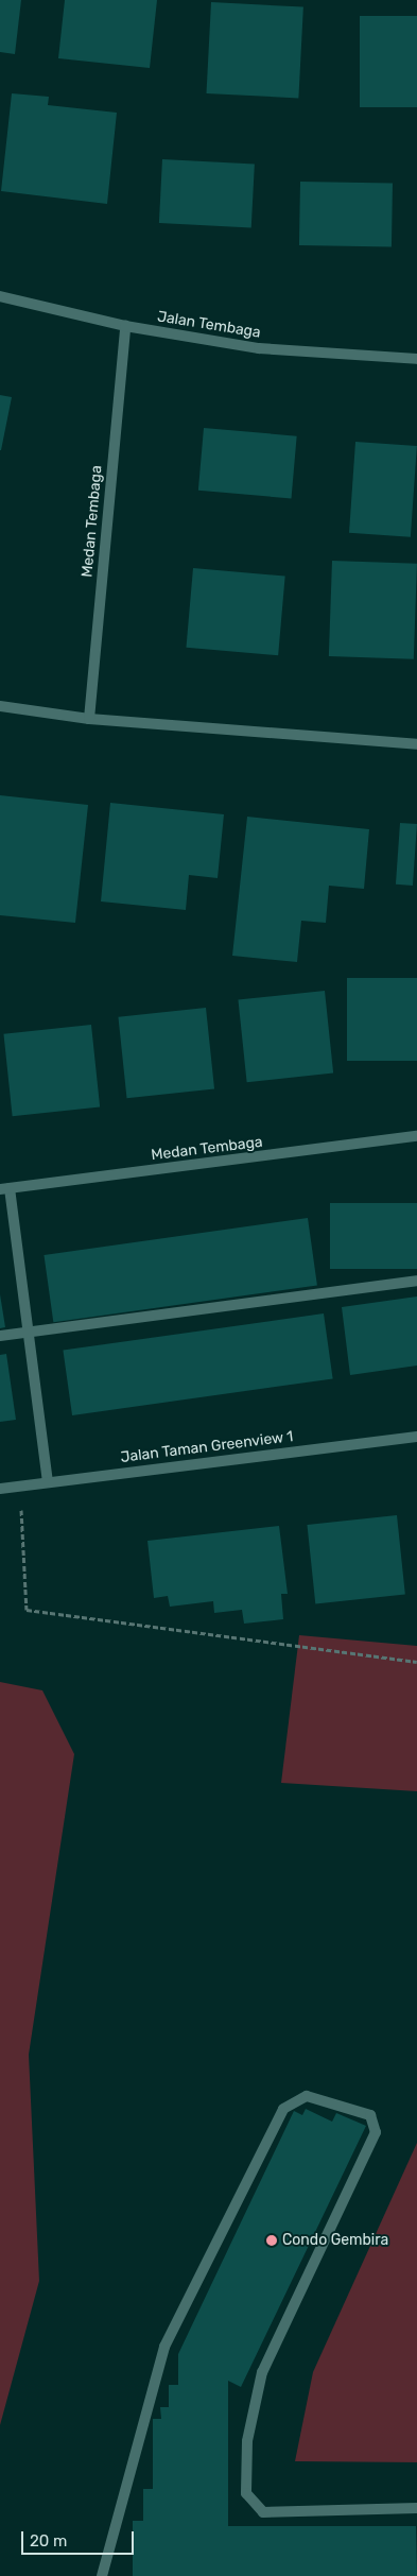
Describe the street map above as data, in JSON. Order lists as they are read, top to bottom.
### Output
{
  "streets": {
    "street": ["Jalan Tembaga", "Medan Tembaga", "Jalan Taman Greenview 1"]
  },
  "crossings": [
    ["Jalan Tembaga", "Medan Tembaga"]
  ],
  "places": ["Condo Gembira"],
  "scale_bar": "20 m"
}
